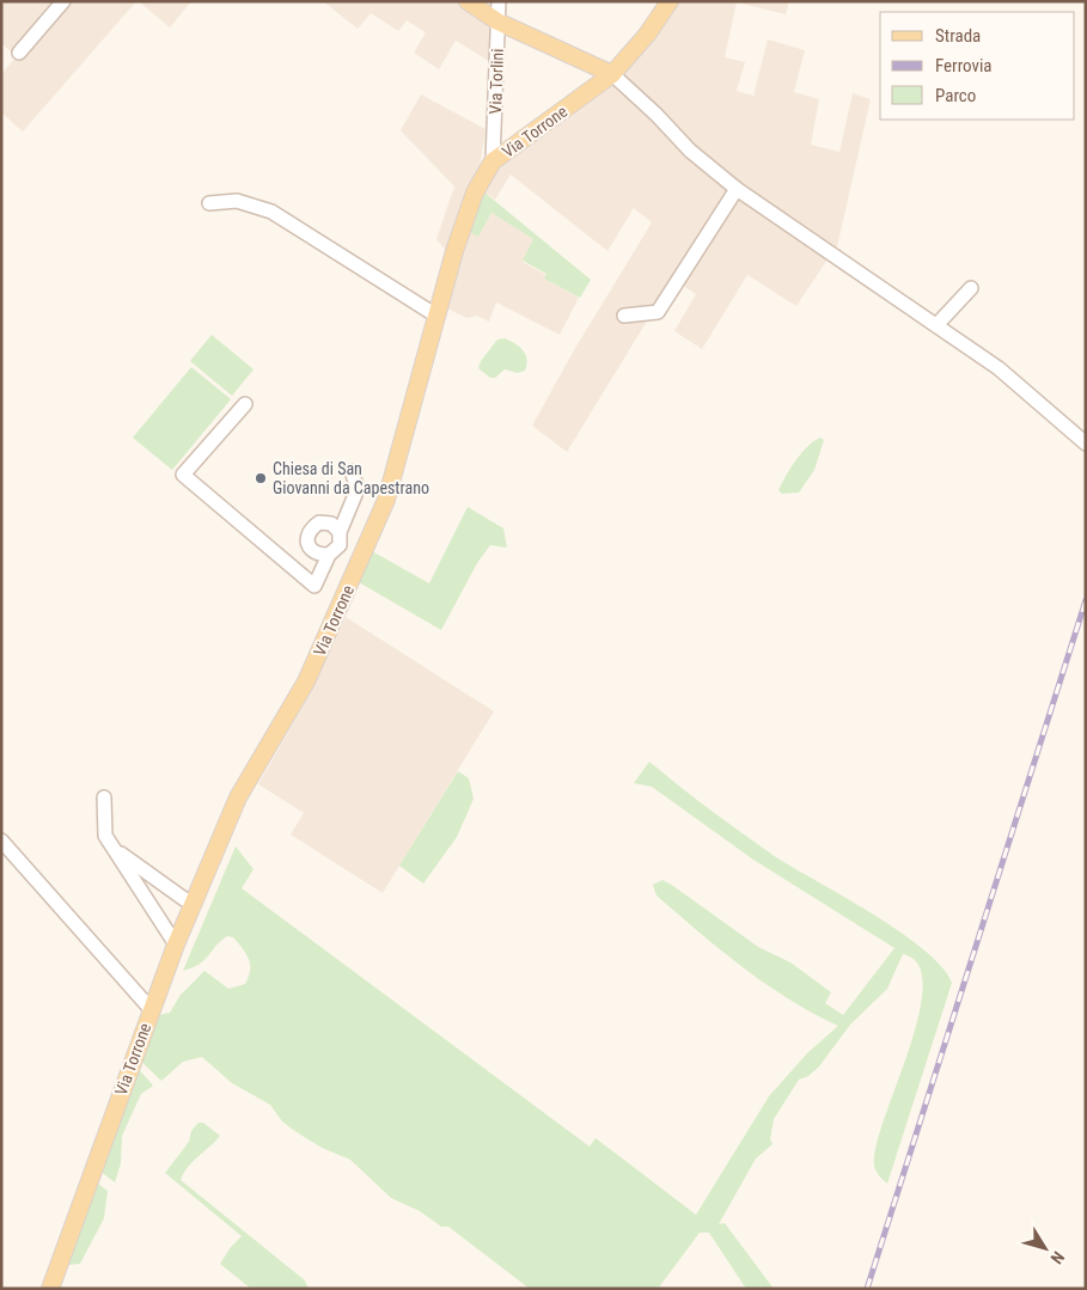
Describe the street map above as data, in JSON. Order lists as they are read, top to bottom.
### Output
{
  "streets": {
    "main road": ["Via Torrone"],
    "street": ["Via Torlini"]
  },
  "crossings": [
    ["Via Torlini", "Via Torrone"]
  ],
  "places": ["Chiesa di San Giovanni da Capestrano"],
  "legend": ["Strada", "Ferrovia", "Parco"],
  "north": "bottom right"
}
